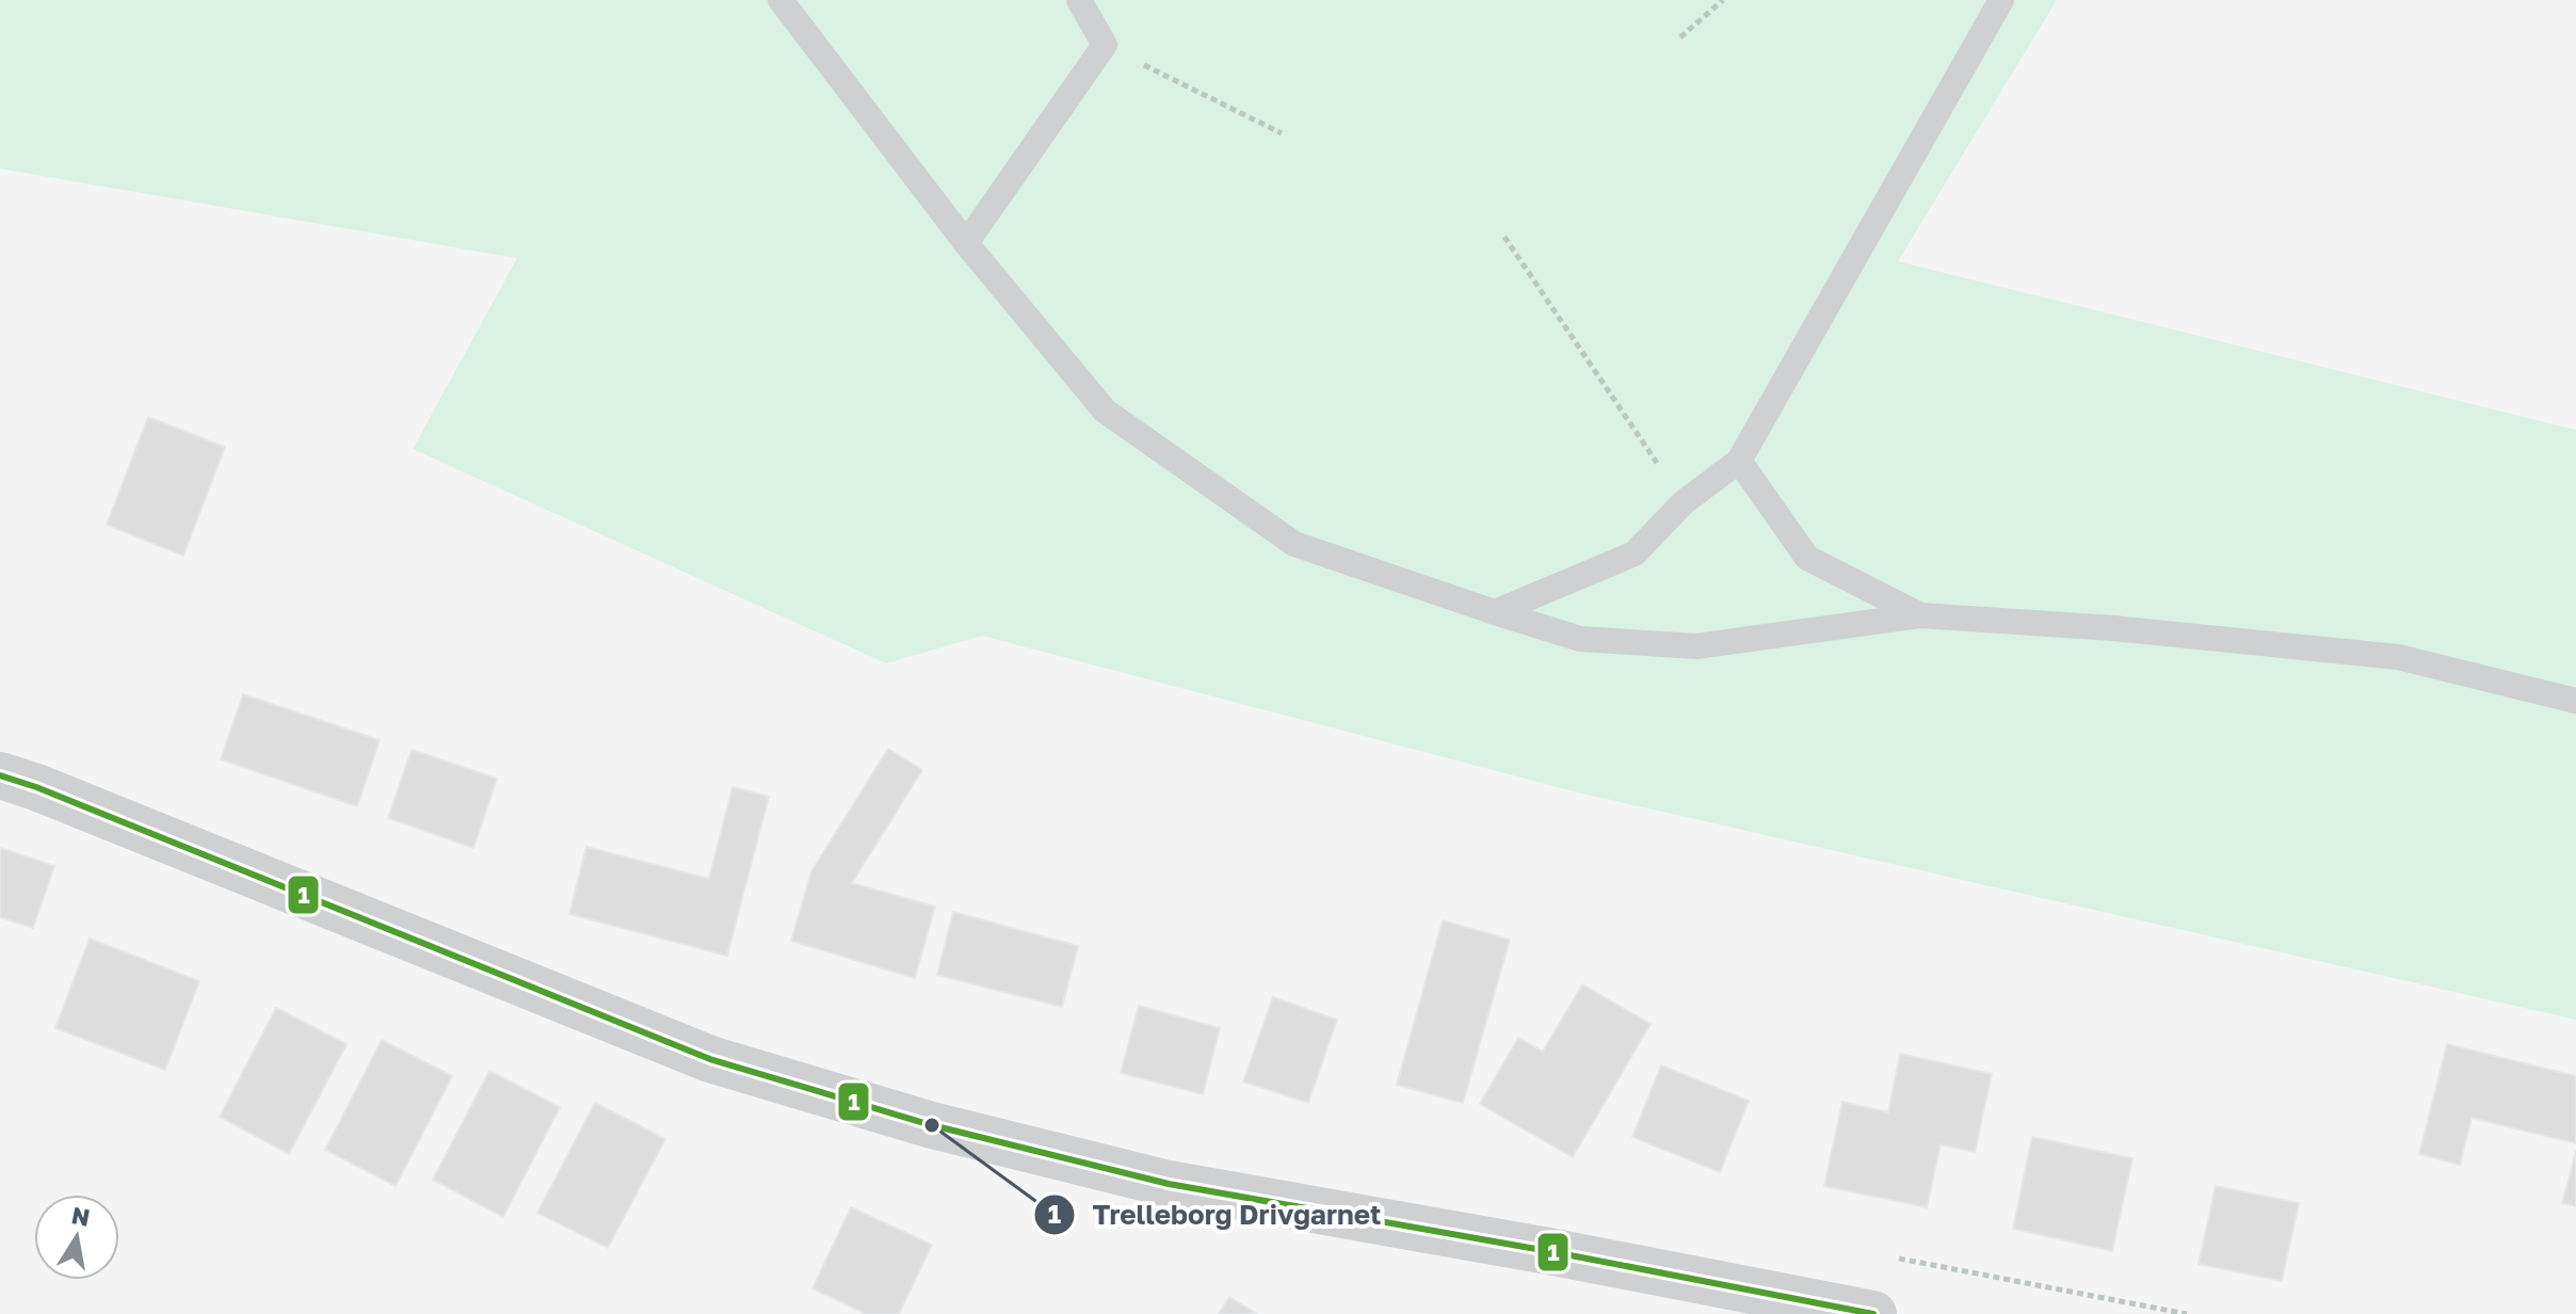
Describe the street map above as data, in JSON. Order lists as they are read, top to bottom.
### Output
{
  "places": ["Trelleborg Drivgarnet"],
  "lines": ["transit line 1"],
  "north": "top"
}
